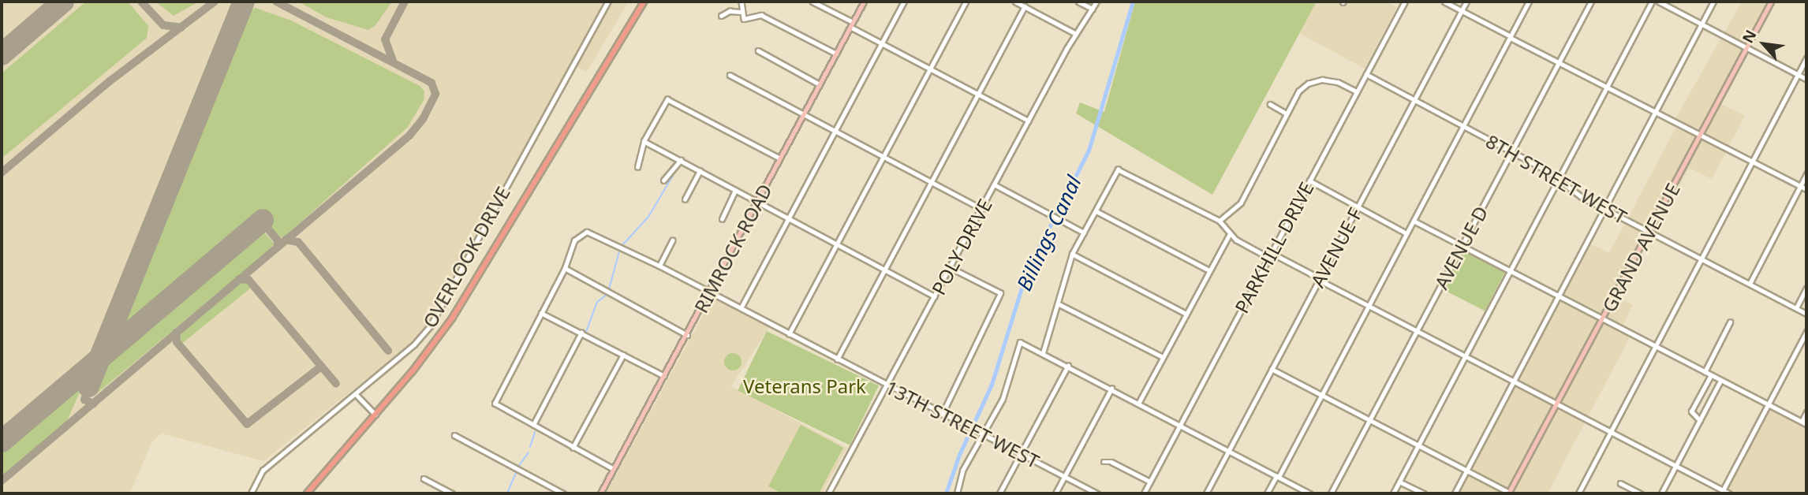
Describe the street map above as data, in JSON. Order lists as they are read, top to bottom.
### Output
{
  "streets": {
    "main road": ["GRAND AVENUE", "RIMROCK ROAD"],
    "street": [
      "8TH STREET WEST",
      "POLY DRIVE",
      "PARKHILL DRIVE",
      "AVENUE F",
      "AVENUE D",
      "OVERLOOK DRIVE",
      "13TH STREET WEST"
    ]
  },
  "crossings": [
    ["8TH STREET WEST", "PARKHILL DRIVE"],
    ["8TH STREET WEST", "AVENUE F"],
    ["8TH STREET WEST", "AVENUE D"],
    ["8TH STREET WEST", "GRAND AVENUE"],
    ["POLY DRIVE", "13TH STREET WEST"],
    ["RIMROCK ROAD", "13TH STREET WEST"]
  ],
  "water": ["Billings Canal"],
  "parks": ["Veterans Park"],
  "north": "top left"
}
